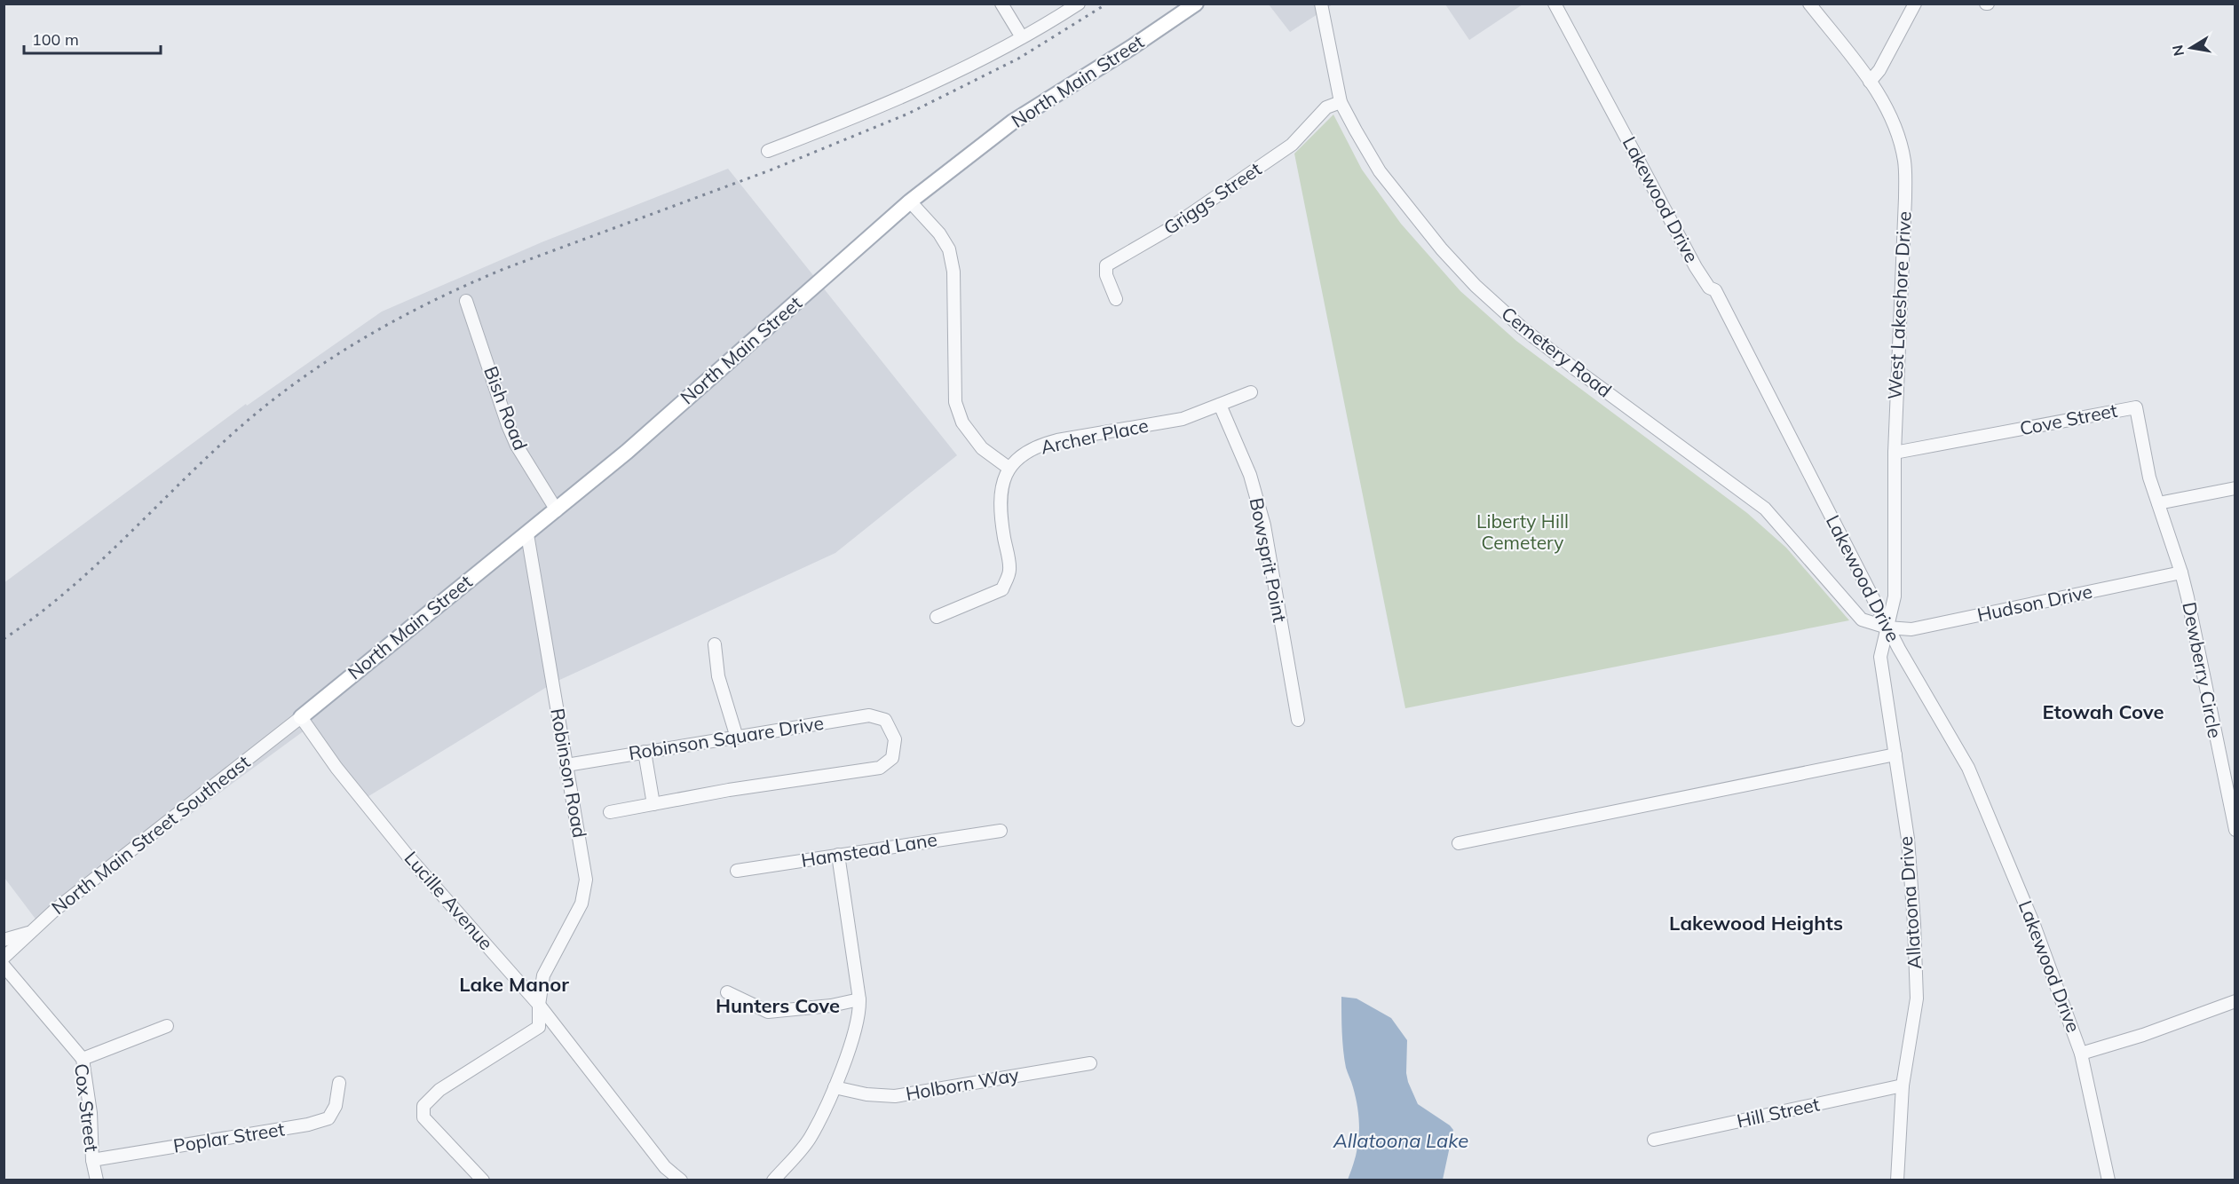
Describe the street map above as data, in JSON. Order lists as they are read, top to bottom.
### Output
{
  "streets": {
    "main road": ["North Main Street"],
    "street": [
      "Griggs Street",
      "Lakewood Drive",
      "West Lakeshore Drive",
      "Cemetery Road",
      "Bish Road",
      "Cove Street",
      "Archer Place",
      "Bowsprit Point",
      "Hudson Drive",
      "Dewberry Circle",
      "Robinson Square Drive",
      "Robinson Road",
      "North Main Street Southeast",
      "Hamstead Lane",
      "Lucille Avenue",
      "Allatoona Drive",
      "Holborn Way",
      "Cox Street",
      "Hill Street",
      "Poplar Street"
    ]
  },
  "crossings": [
    ["North Main Street", "Bish Road"],
    ["North Main Street", "Robinson Road"],
    ["North Main Street", "North Main Street Southeast"],
    ["North Main Street", "Lucille Avenue"],
    ["Griggs Street", "Cemetery Road"],
    ["Lakewood Drive", "West Lakeshore Drive"],
    ["Lakewood Drive", "Cemetery Road"],
    ["Lakewood Drive", "Hudson Drive"],
    ["Lakewood Drive", "Allatoona Drive"],
    ["West Lakeshore Drive", "Cemetery Road"],
    ["West Lakeshore Drive", "Cove Street"],
    ["West Lakeshore Drive", "Hudson Drive"],
    ["West Lakeshore Drive", "Allatoona Drive"],
    ["Cemetery Road", "Hudson Drive"],
    ["Cemetery Road", "Allatoona Drive"],
    ["Cove Street", "Hudson Drive"],
    ["Cove Street", "Dewberry Circle"],
    ["Archer Place", "Bowsprit Point"],
    ["Hudson Drive", "Dewberry Circle"],
    ["Hudson Drive", "Allatoona Drive"],
    ["Robinson Square Drive", "Robinson Road"],
    ["Robinson Road", "Lucille Avenue"],
    ["North Main Street Southeast", "Lucille Avenue"],
    ["Allatoona Drive", "Hill Street"],
    ["Cox Street", "Poplar Street"]
  ],
  "districts": [
    "Etowah Cove",
    "Lakewood Heights",
    "Lake Manor",
    "Hunters Cove"
  ],
  "water": ["Allatoona Lake"],
  "parks": ["Liberty Hill Cemetery"],
  "scale_bar": "100 m",
  "north": "left"
}
